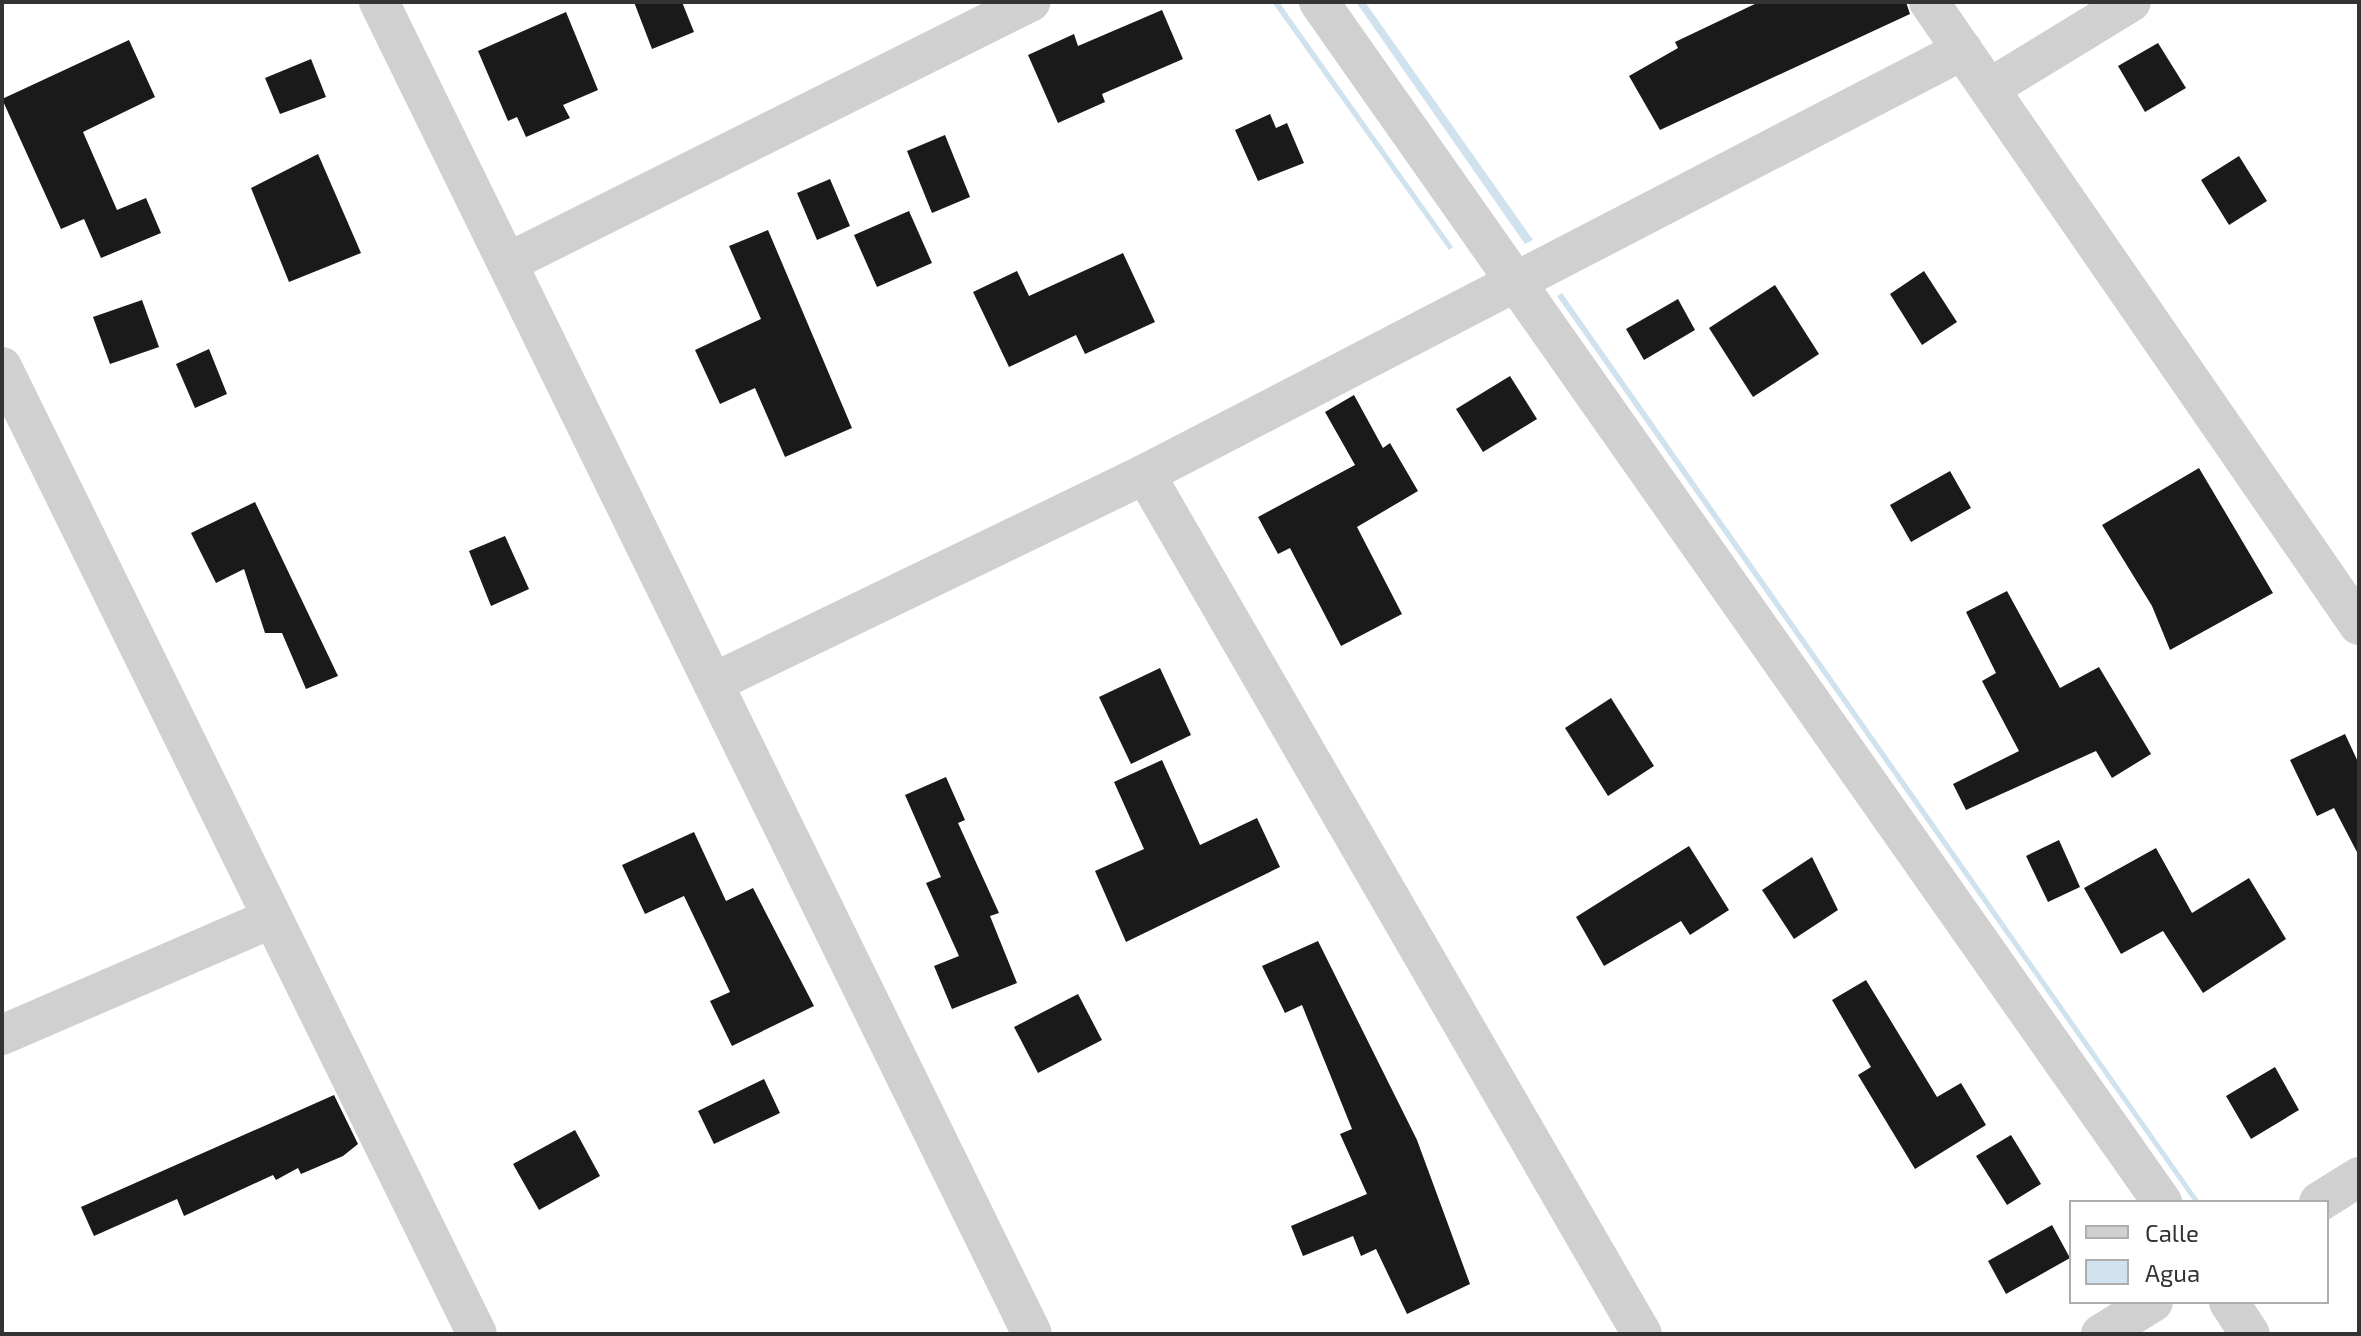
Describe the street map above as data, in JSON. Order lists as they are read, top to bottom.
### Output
{
  "legend": ["Calle", "Agua"]
}
